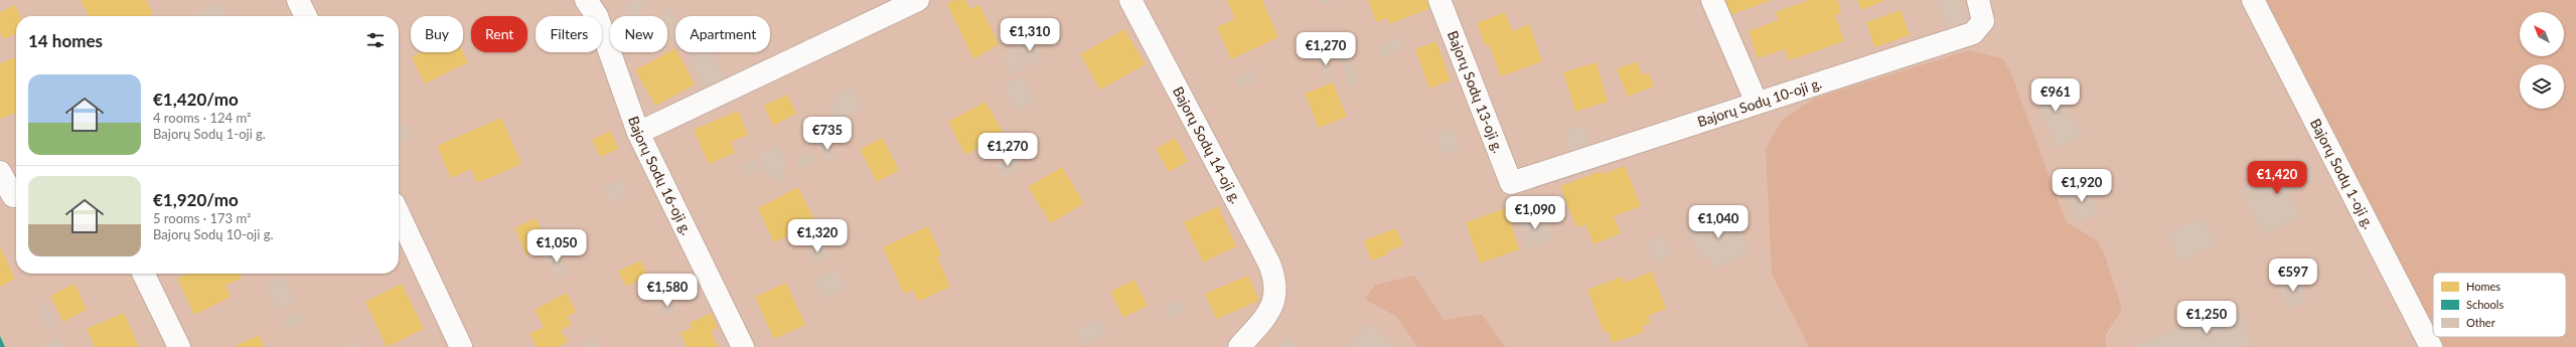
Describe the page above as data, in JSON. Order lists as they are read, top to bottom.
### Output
{
  "streets": {
    "street": [
      "Bajorų Sodų 13-oji g.",
      "Bajorų Sodų 10-oji g.",
      "Bajorų Sodų 14-oji g.",
      "Bajorų Sodų 1-oji g.",
      "Bajorų Sodų 16-oji g."
    ]
  },
  "crossings": [
    ["Bajorų Sodų 13-oji g.", "Bajorų Sodų 10-oji g."]
  ],
  "legend": ["Homes", "Schools", "Other"],
  "north": "top left",
  "page": {
    "chip": [
      "Buy",
      "Rent",
      "Filters",
      "New",
      "Apartment"
    ],
    "heading": "14 homes",
    "price": [
      "€1,310",
      "€1,270",
      "€961",
      "€735",
      "€1,270",
      "€1,420",
      "€1,920",
      "€1,090",
      "€1,040",
      "€1,320",
      "€1,050",
      "€597",
      "€1,580",
      "€1,250"
    ],
    "list": [
      {
        "name": "€1,420/mo",
        "note": "4 rooms · 124 m² · Bajorų Sodų 1-oji g."
      },
      {
        "name": "€1,920/mo",
        "note": "5 rooms · 173 m² · Bajorų Sodų 10-oji g."
      }
    ]
  }
}
